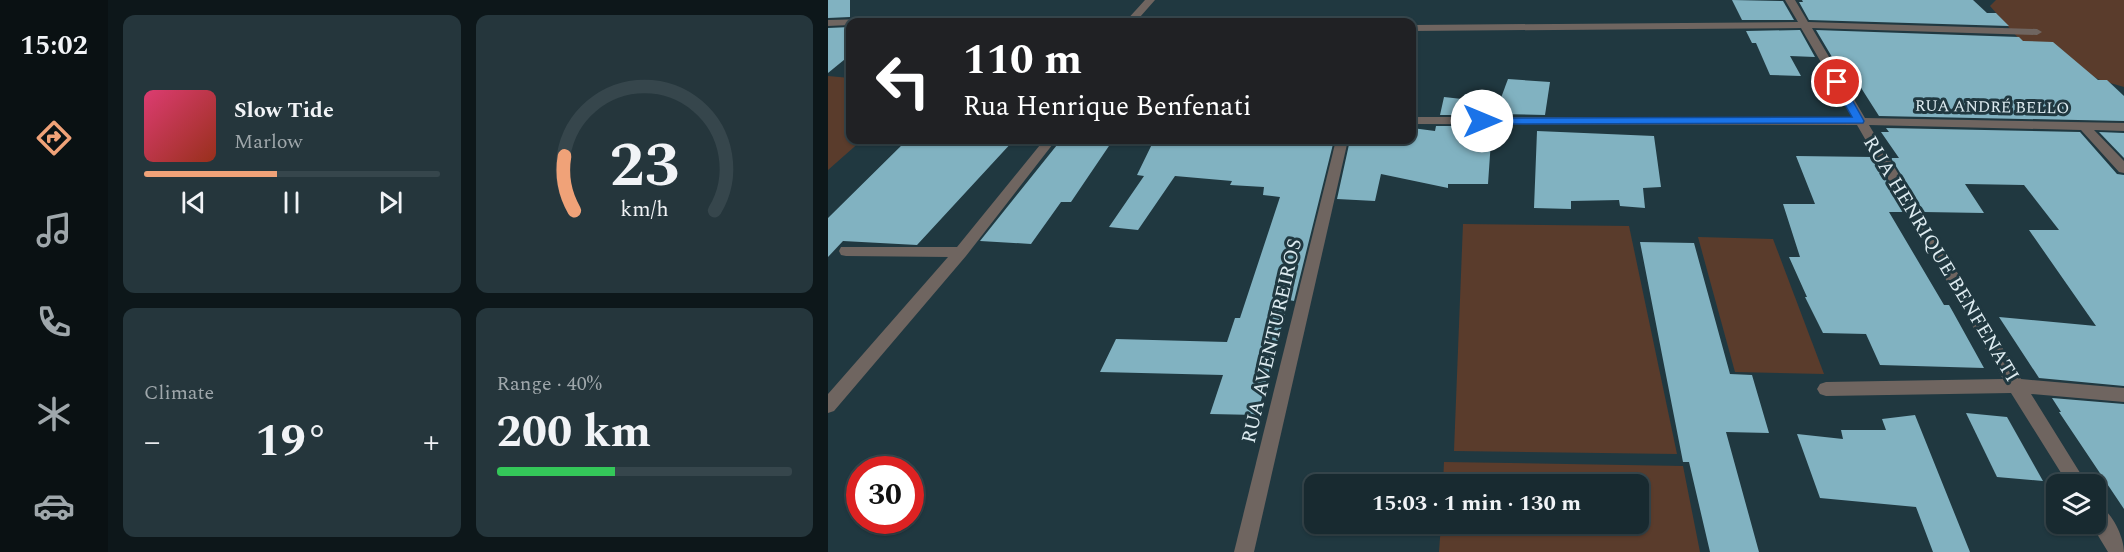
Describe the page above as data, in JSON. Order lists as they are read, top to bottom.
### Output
{
  "streets": {
    "street": ["RUA ANDRÉ BELLO", "RUA HENRIQUE BENFENATI", "RUA AVENTUREIROS"]
  },
  "crossings": [
    ["RUA ANDRÉ BELLO", "RUA HENRIQUE BENFENATI"]
  ],
  "page": {
    "tabs": "15:02",
    "turn": ["110 m", "Rua Henrique Benfenati"],
    "song": ["Slow Tide", "Marlow"],
    "tile": [
      "Climate",
      ["Range · 40%", "200 km"]
    ],
    "heat": ["−", "19°", "+"],
    "limit": "30",
    "trip": "15:03 · 1 min · 130 m",
    "gauge": ["23", "km/h"]
  }
}
